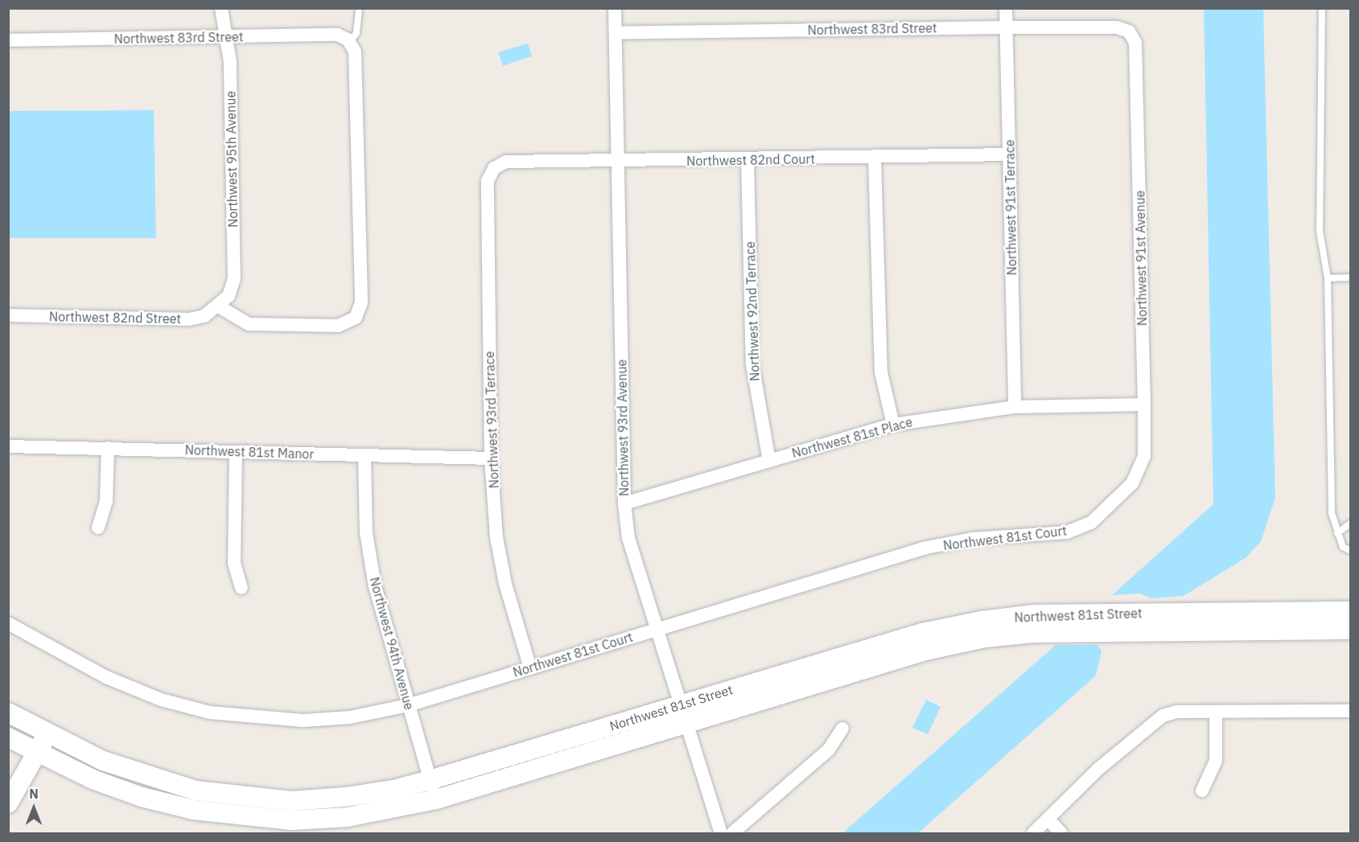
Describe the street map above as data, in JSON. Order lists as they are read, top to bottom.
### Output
{
  "streets": {
    "street": [
      "Northwest 83rd Street",
      "Northwest 95th Avenue",
      "Northwest 82nd Court",
      "Northwest 91st Terrace",
      "Northwest 91st Avenue",
      "Northwest 92nd Terrace",
      "Northwest 82nd Street",
      "Northwest 93rd Terrace",
      "Northwest 93rd Avenue",
      "Northwest 81st Place",
      "Northwest 81st Manor",
      "Northwest 81st Court",
      "Northwest 81st Street",
      "Northwest 94th Avenue"
    ]
  },
  "crossings": [
    ["Northwest 83rd Street", "Northwest 95th Avenue"],
    ["Northwest 83rd Street", "Northwest 91st Terrace"],
    ["Northwest 83rd Street", "Northwest 91st Avenue"],
    ["Northwest 83rd Street", "Northwest 93rd Avenue"],
    ["Northwest 95th Avenue", "Northwest 82nd Street"],
    ["Northwest 82nd Court", "Northwest 91st Terrace"],
    ["Northwest 82nd Court", "Northwest 92nd Terrace"],
    ["Northwest 82nd Court", "Northwest 93rd Terrace"],
    ["Northwest 82nd Court", "Northwest 93rd Avenue"],
    ["Northwest 91st Terrace", "Northwest 81st Place"],
    ["Northwest 91st Avenue", "Northwest 81st Place"],
    ["Northwest 91st Avenue", "Northwest 81st Court"],
    ["Northwest 92nd Terrace", "Northwest 81st Place"],
    ["Northwest 93rd Terrace", "Northwest 81st Manor"],
    ["Northwest 93rd Terrace", "Northwest 81st Court"],
    ["Northwest 93rd Avenue", "Northwest 81st Place"],
    ["Northwest 93rd Avenue", "Northwest 81st Court"],
    ["Northwest 93rd Avenue", "Northwest 81st Street"],
    ["Northwest 81st Manor", "Northwest 94th Avenue"],
    ["Northwest 81st Court", "Northwest 94th Avenue"],
    ["Northwest 81st Street", "Northwest 94th Avenue"]
  ],
  "north": "top"
}
